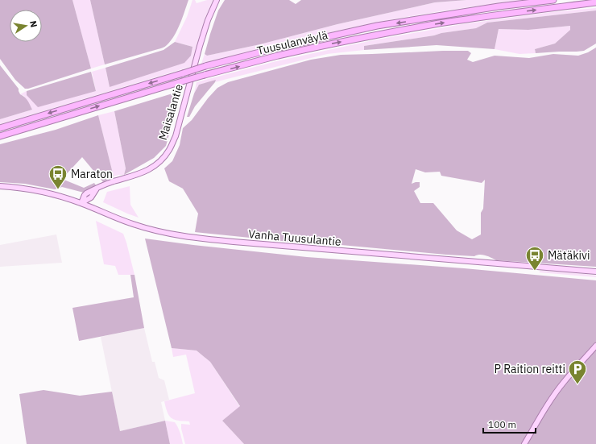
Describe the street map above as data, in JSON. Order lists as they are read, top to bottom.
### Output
{
  "streets": {
    "highway": ["Tuusulanväylä"],
    "main road": ["Maisalantie", "Vanha Tuusulantie"]
  },
  "crossings": [
    ["Maisalantie", "Vanha Tuusulantie"]
  ],
  "places": {
    "bus stop": ["Maraton", "Mätäkivi"],
    "parking": ["P Raition reitti"]
  },
  "scale_bar": "100 m",
  "north": "right"
}
